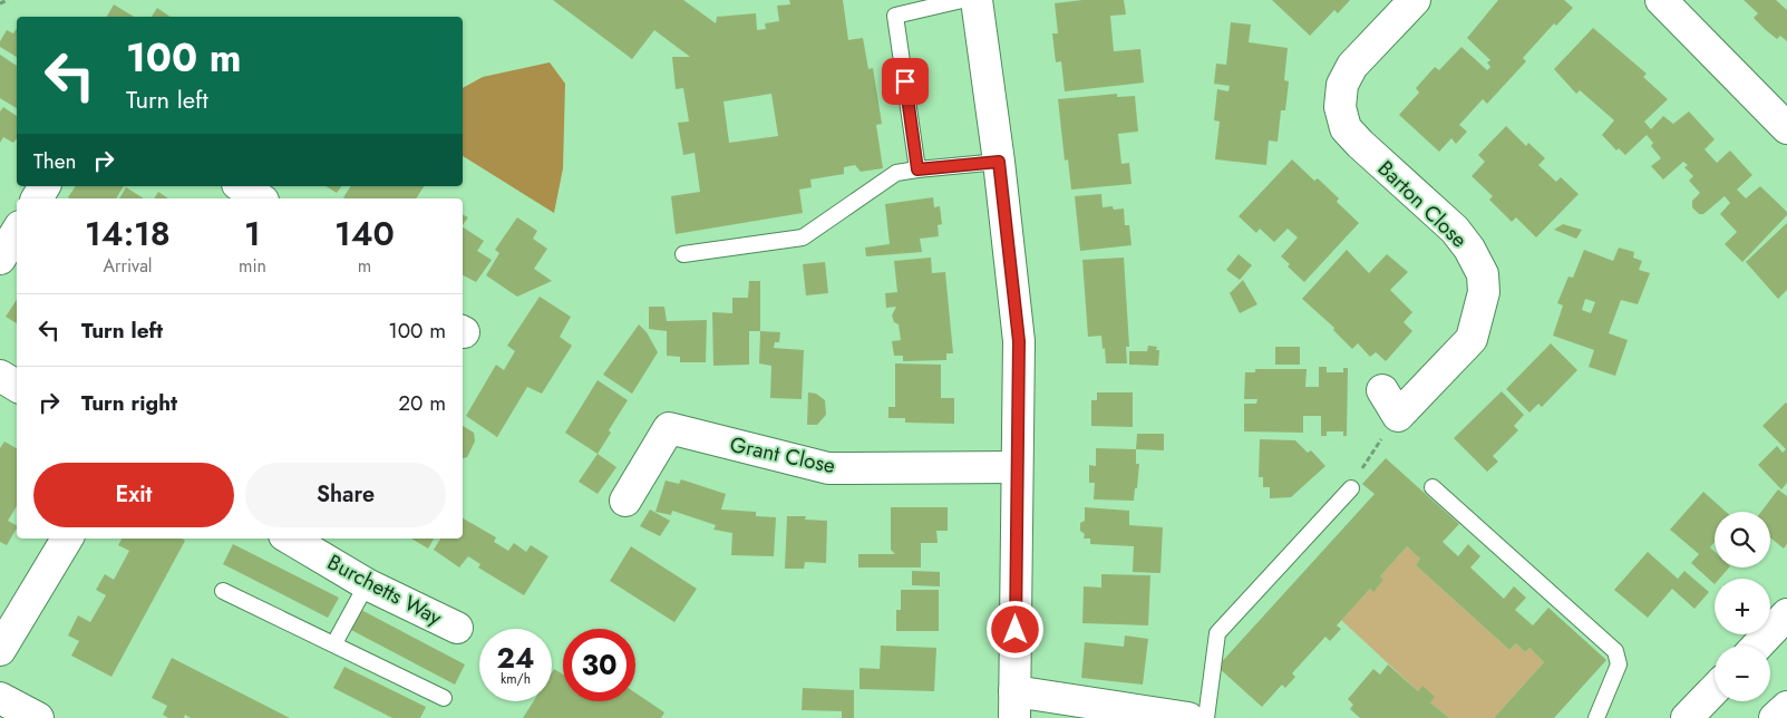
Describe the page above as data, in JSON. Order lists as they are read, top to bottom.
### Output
{
  "streets": {
    "street": ["Barton Close", "Grant Close", "Burchetts Way"]
  },
  "page": {
    "turn": ["100 m", "Turn left"],
    "then": "Then",
    "eta": [
      "14:18",
      "Arrival",
      "1",
      "min",
      "140",
      "m"
    ],
    "list": [
      {
        "name": "Turn left",
        "value": "100 m"
      },
      {
        "name": "Turn right",
        "value": "20 m"
      }
    ],
    "buttons": ["Exit", "Share"],
    "map_buttons": ["+", "−"],
    "speed": "24 km/h",
    "limit": "30"
  }
}
